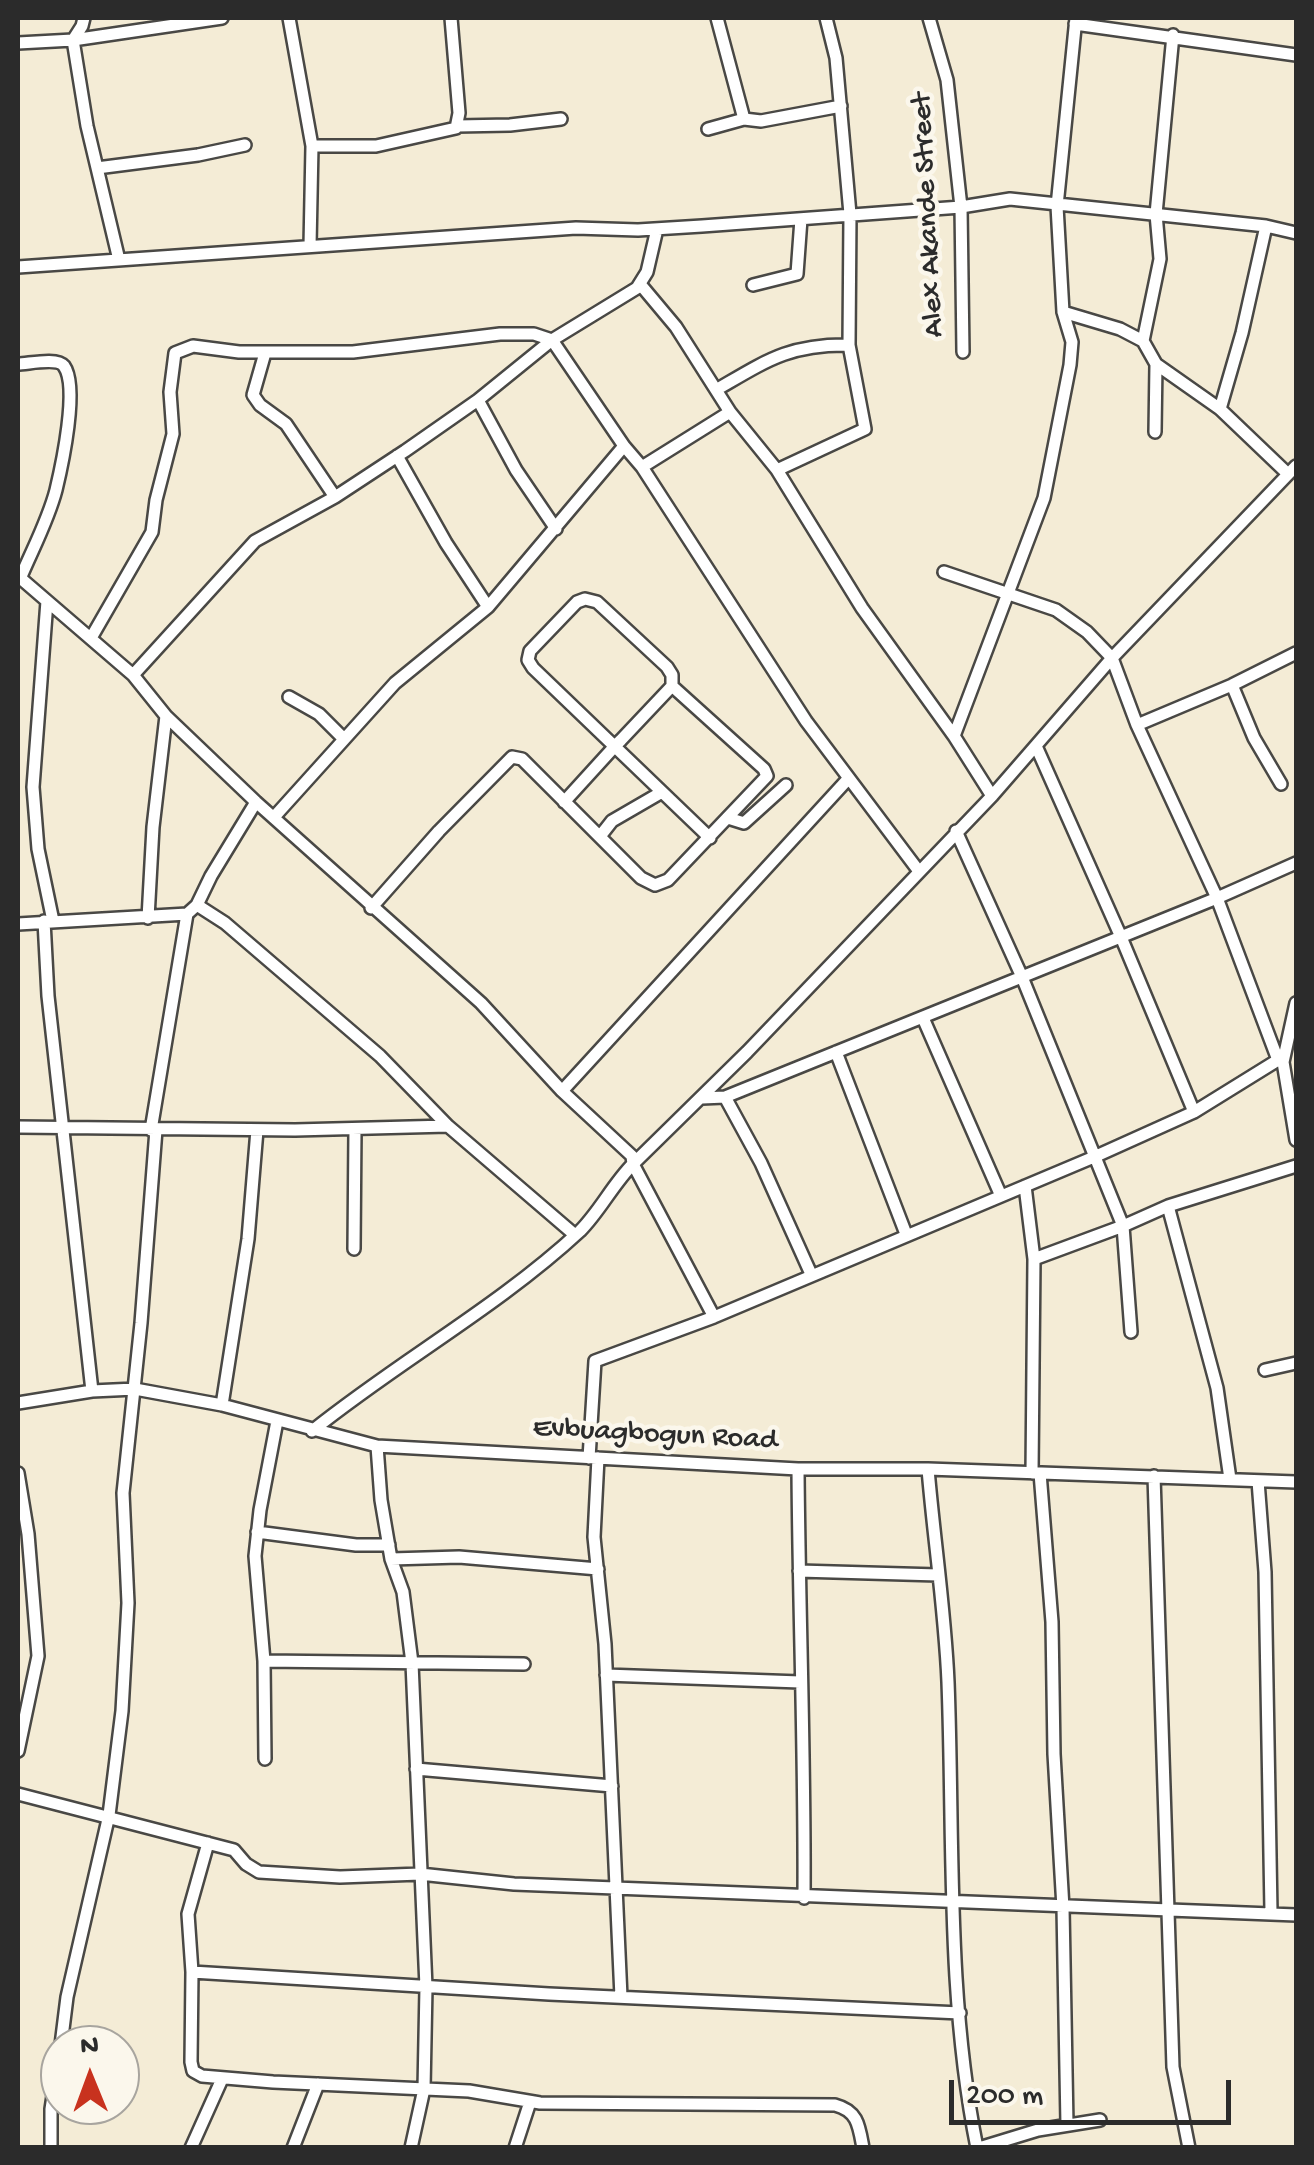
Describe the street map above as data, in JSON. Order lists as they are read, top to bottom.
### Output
{
  "streets": {
    "street": ["Alex Akande Street", "Evbuagbogun Road"]
  },
  "scale_bar": "200 m",
  "north": "top"
}
